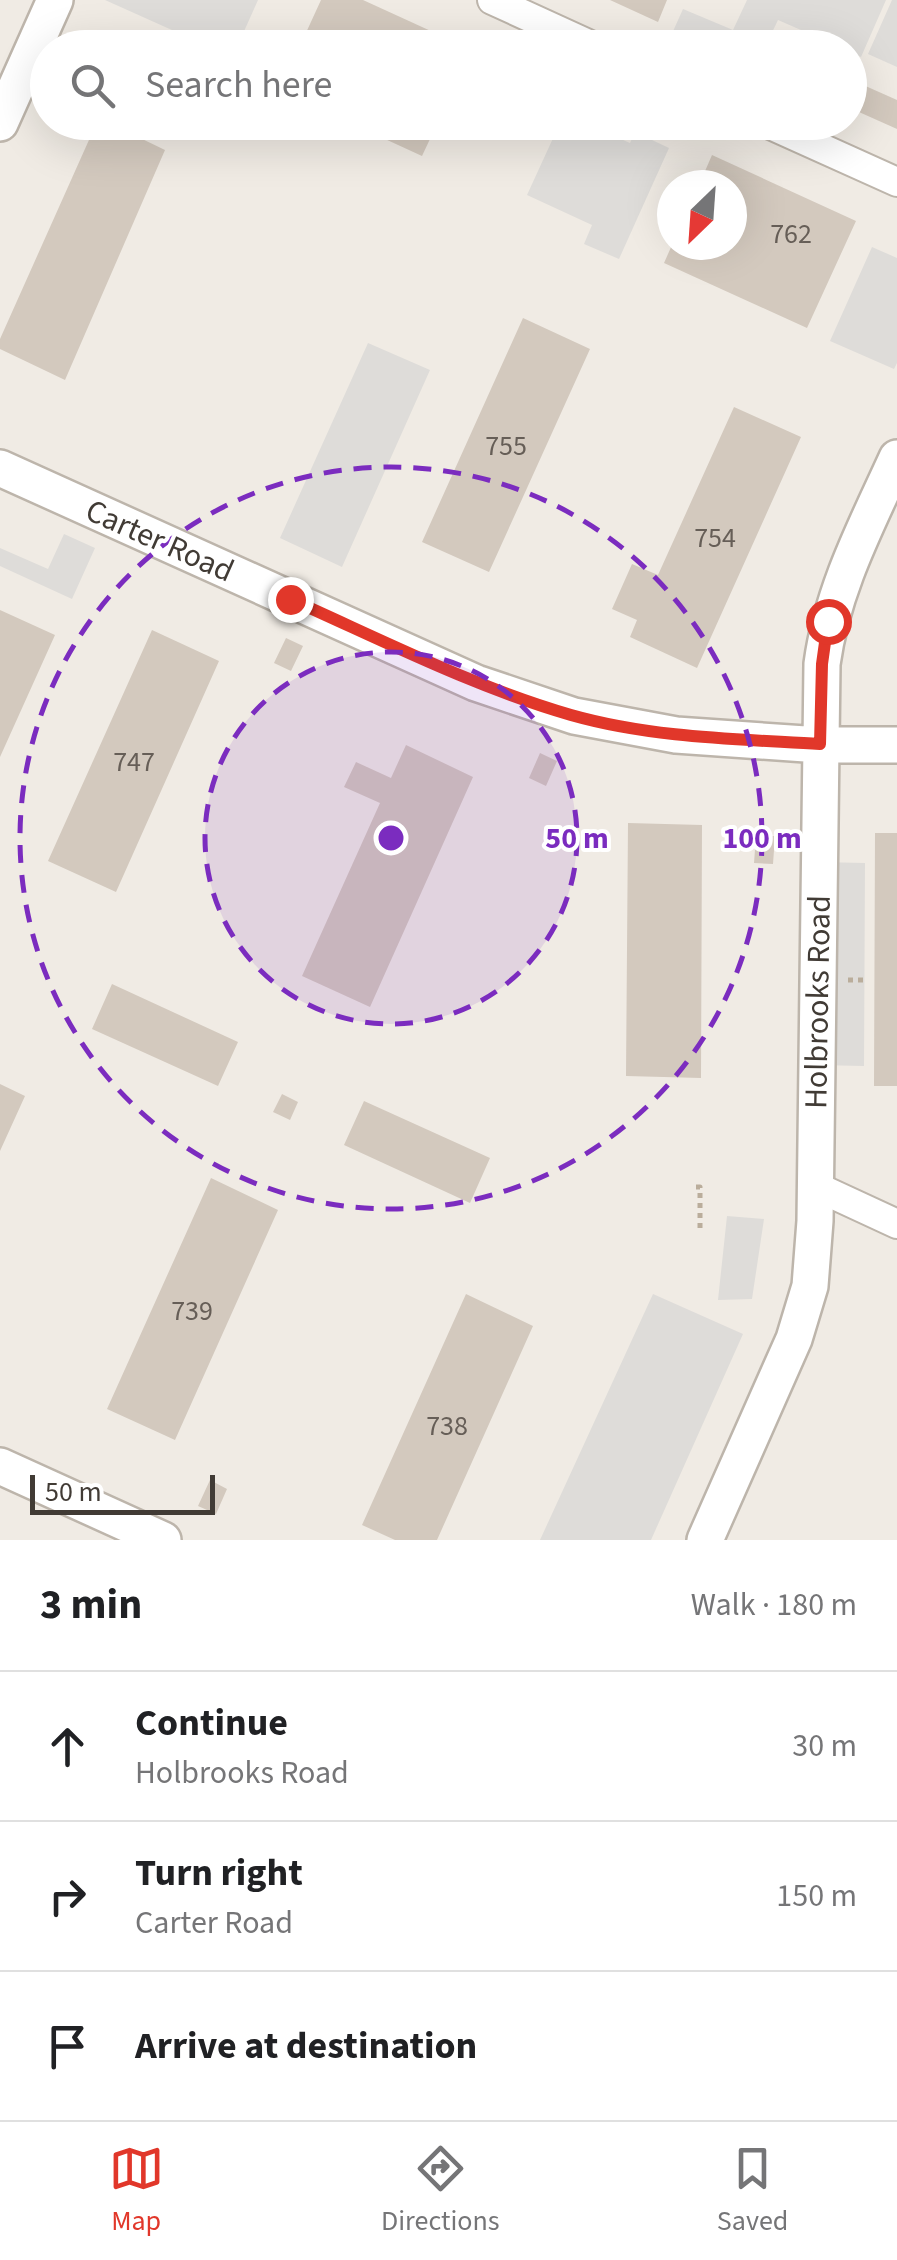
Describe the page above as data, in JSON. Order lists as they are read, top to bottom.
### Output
{
  "streets": {
    "street": ["Carter Road", "Holbrooks Road"]
  },
  "crossings": [
    ["Carter Road", "Holbrooks Road"]
  ],
  "house_numbers": [
    "762",
    "755",
    "754",
    "747",
    "739",
    "738"
  ],
  "scale_bar": "50 m",
  "north": "bottom left",
  "page": {
    "search": "Search here",
    "scale": "50 m",
    "heading": ["3 min", "Walk · 180 m"],
    "list": [
      ["Continue", "Holbrooks Road", "30 m"],
      ["Turn right", "Carter Road", "150 m"],
      "Arrive at destination"
    ],
    "nav": ["Map", "Directions", "Saved"]
  },
  "rings": ["50 m", "100 m"]
}
